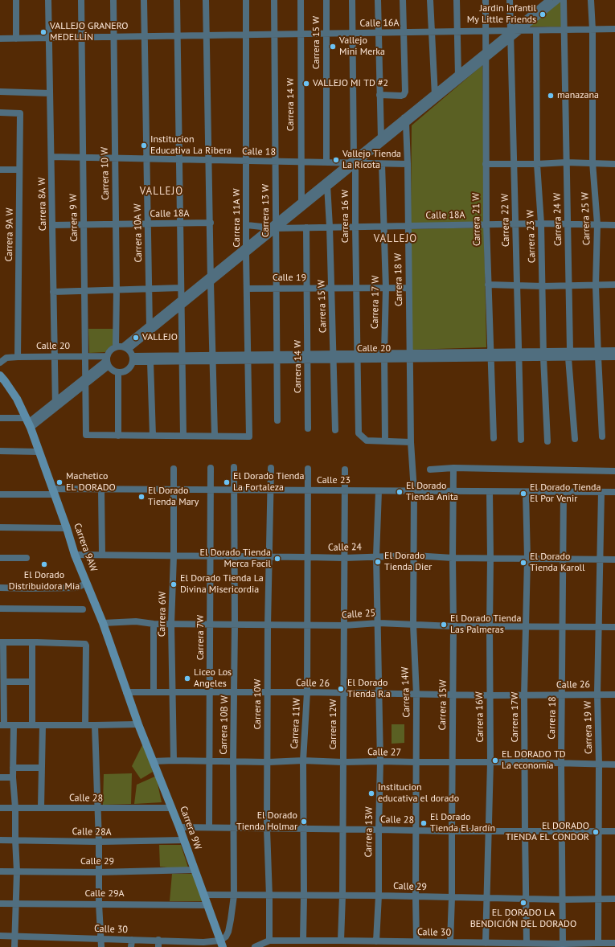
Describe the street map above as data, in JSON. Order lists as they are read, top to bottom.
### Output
{
  "streets": {
    "main road": ["Carrera 9AW", "Carrera 9W"],
    "street": [
      "Calle 16A",
      "Carrera 15 W",
      "Carrera 14 W",
      "Calle 18",
      "Carrera 10 W",
      "Carrera 8A W",
      "Carrera 13 W",
      "Calle 18A",
      "Carrera 16 W",
      "Carrera 9 W",
      "Carrera 11A W",
      "Carrera 25 W",
      "Carrera 21 W",
      "Carrera 24 W",
      "Carrera 22 W",
      "Carrera 10A W",
      "Carrera 9A W",
      "Carrera 23 W",
      "Calle 19",
      "Carrera 18 W",
      "Carrera 17 W",
      "Calle 20",
      "Calle 23",
      "Calle 24",
      "Carrera 6W",
      "Calle 25",
      "Carrera 7W",
      "Calle 26",
      "Carrera 14W",
      "Carrera 10W",
      "Carrera 15W",
      "Carrera 16W",
      "Carrera 17W",
      "Carrera 18",
      "Carrera 11W",
      "Carrera 12W",
      "Carrera 10B W",
      "Carrera 19 W",
      "Calle 27",
      "Calle 28",
      "Calle 28A",
      "Carrera 13W",
      "Calle 29",
      "Calle 29A",
      "Calle 30"
    ]
  },
  "crossings": [
    ["Calle 16A", "Carrera 15 W"],
    ["Calle 16A", "Carrera 14 W"],
    ["Calle 16A", "Carrera 10 W"],
    ["Calle 16A", "Carrera 8A W"],
    ["Calle 16A", "Carrera 13 W"],
    ["Calle 16A", "Carrera 16 W"],
    ["Calle 16A", "Carrera 9 W"],
    ["Calle 16A", "Carrera 11A W"],
    ["Calle 16A", "Carrera 25 W"],
    ["Calle 16A", "Carrera 21 W"],
    ["Calle 16A", "Carrera 24 W"],
    ["Calle 16A", "Carrera 22 W"],
    ["Calle 16A", "Carrera 10A W"],
    ["Calle 16A", "Carrera 23 W"],
    ["Carrera 15 W", "Calle 18"],
    ["Carrera 15 W", "Calle 18A"],
    ["Carrera 15 W", "Calle 19"],
    ["Carrera 15 W", "Calle 20"],
    ["Carrera 14 W", "Calle 18"],
    ["Carrera 14 W", "Calle 18A"],
    ["Carrera 14 W", "Calle 19"],
    ["Carrera 14 W", "Calle 20"],
    ["Calle 18", "Carrera 10 W"],
    ["Calle 18", "Carrera 8A W"],
    ["Calle 18", "Carrera 13 W"],
    ["Calle 18", "Carrera 9 W"],
    ["Calle 18", "Carrera 11A W"],
    ["Calle 18", "Carrera 10A W"],
    ["Carrera 10 W", "Calle 18A"],
    ["Carrera 10 W", "Calle 20"],
    ["Carrera 8A W", "Calle 18A"],
    ["Carrera 8A W", "Calle 20"],
    ["Carrera 13 W", "Calle 18A"],
    ["Carrera 13 W", "Calle 19"],
    ["Carrera 13 W", "Calle 20"],
    ["Calle 18A", "Carrera 16 W"],
    ["Calle 18A", "Carrera 9 W"],
    ["Calle 18A", "Carrera 11A W"],
    ["Calle 18A", "Carrera 25 W"],
    ["Calle 18A", "Carrera 21 W"],
    ["Calle 18A", "Carrera 24 W"],
    ["Calle 18A", "Carrera 22 W"],
    ["Calle 18A", "Carrera 10A W"],
    ["Calle 18A", "Carrera 23 W"],
    ["Calle 18A", "Carrera 18 W"],
    ["Calle 18A", "Carrera 17 W"],
    ["Carrera 16 W", "Calle 19"],
    ["Carrera 16 W", "Carrera 17 W"],
    ["Carrera 16 W", "Calle 20"],
    ["Carrera 9 W", "Calle 20"],
    ["Carrera 11A W", "Calle 19"],
    ["Carrera 11A W", "Calle 20"],
    ["Carrera 25 W", "Calle 20"],
    ["Carrera 21 W", "Calle 20"],
    ["Carrera 24 W", "Calle 20"],
    ["Carrera 22 W", "Calle 20"],
    ["Carrera 9A W", "Calle 20"],
    ["Carrera 23 W", "Calle 20"],
    ["Calle 19", "Carrera 18 W"],
    ["Calle 19", "Carrera 17 W"],
    ["Carrera 18 W", "Calle 20"],
    ["Carrera 18 W", "Carrera 14W"],
    ["Carrera 17 W", "Calle 20"],
    ["Calle 23", "Carrera 9AW"],
    ["Calle 23", "Carrera 6W"],
    ["Calle 23", "Carrera 7W"],
    ["Calle 23", "Carrera 14W"],
    ["Calle 23", "Carrera 10W"],
    ["Calle 23", "Carrera 15W"],
    ["Calle 23", "Carrera 16W"],
    ["Calle 23", "Carrera 17W"],
    ["Calle 23", "Carrera 18"],
    ["Calle 23", "Carrera 11W"],
    ["Calle 23", "Carrera 12W"],
    ["Calle 23", "Carrera 10B W"],
    ["Calle 23", "Carrera 19 W"],
    ["Calle 23", "Carrera 13W"],
    ["Carrera 9AW", "Calle 24"],
    ["Carrera 9AW", "Calle 25"],
    ["Carrera 9AW", "Calle 26"],
    ["Carrera 9AW", "Carrera 9W"],
    ["Calle 24", "Carrera 6W"],
    ["Calle 24", "Carrera 7W"],
    ["Calle 24", "Carrera 14W"],
    ["Calle 24", "Carrera 10W"],
    ["Calle 24", "Carrera 15W"],
    ["Calle 24", "Carrera 16W"],
    ["Calle 24", "Carrera 17W"],
    ["Calle 24", "Carrera 18"],
    ["Calle 24", "Carrera 11W"],
    ["Calle 24", "Carrera 12W"],
    ["Calle 24", "Carrera 10B W"],
    ["Calle 24", "Carrera 19 W"],
    ["Calle 24", "Carrera 13W"],
    ["Carrera 6W", "Calle 25"],
    ["Carrera 6W", "Calle 26"],
    ["Carrera 6W", "Calle 27"],
    ["Calle 25", "Carrera 7W"],
    ["Calle 25", "Carrera 14W"],
    ["Calle 25", "Carrera 10W"],
    ["Calle 25", "Carrera 15W"],
    ["Calle 25", "Carrera 16W"],
    ["Calle 25", "Carrera 17W"],
    ["Calle 25", "Carrera 18"],
    ["Calle 25", "Carrera 11W"],
    ["Calle 25", "Carrera 12W"],
    ["Calle 25", "Carrera 10B W"],
    ["Calle 25", "Carrera 19 W"],
    ["Calle 25", "Carrera 13W"],
    ["Carrera 7W", "Calle 26"],
    ["Carrera 7W", "Calle 27"],
    ["Carrera 7W", "Calle 28"],
    ["Calle 26", "Carrera 14W"],
    ["Calle 26", "Carrera 10W"],
    ["Calle 26", "Carrera 15W"],
    ["Calle 26", "Carrera 16W"],
    ["Calle 26", "Carrera 17W"],
    ["Calle 26", "Carrera 18"],
    ["Calle 26", "Carrera 11W"],
    ["Calle 26", "Carrera 12W"],
    ["Calle 26", "Carrera 10B W"],
    ["Calle 26", "Carrera 19 W"],
    ["Calle 26", "Carrera 13W"],
    ["Carrera 14W", "Calle 27"],
    ["Carrera 14W", "Calle 28"],
    ["Carrera 14W", "Calle 29"],
    ["Carrera 14W", "Calle 30"],
    ["Carrera 10W", "Calle 27"],
    ["Carrera 10W", "Calle 28"],
    ["Carrera 10W", "Calle 29"],
    ["Carrera 10W", "Calle 30"],
    ["Carrera 15W", "Calle 27"],
    ["Carrera 15W", "Calle 28"],
    ["Carrera 15W", "Calle 29"],
    ["Carrera 15W", "Calle 30"],
    ["Carrera 16W", "Calle 27"],
    ["Carrera 16W", "Calle 28"],
    ["Carrera 16W", "Calle 29"],
    ["Carrera 16W", "Calle 30"],
    ["Carrera 17W", "Calle 27"],
    ["Carrera 17W", "Calle 28"],
    ["Carrera 17W", "Calle 29"],
    ["Carrera 17W", "Calle 30"],
    ["Carrera 18", "Calle 27"],
    ["Carrera 18", "Calle 28"],
    ["Carrera 18", "Calle 29"],
    ["Carrera 18", "Calle 30"],
    ["Carrera 11W", "Calle 27"],
    ["Carrera 11W", "Calle 28"],
    ["Carrera 11W", "Calle 29"],
    ["Carrera 11W", "Calle 30"],
    ["Carrera 12W", "Calle 27"],
    ["Carrera 12W", "Calle 28"],
    ["Carrera 12W", "Calle 29"],
    ["Carrera 12W", "Calle 30"],
    ["Carrera 10B W", "Calle 27"],
    ["Carrera 10B W", "Calle 28"],
    ["Carrera 10B W", "Carrera 9W"],
    ["Carrera 10B W", "Calle 29"],
    ["Carrera 10B W", "Calle 30"],
    ["Carrera 19 W", "Calle 27"],
    ["Carrera 19 W", "Calle 28"],
    ["Carrera 19 W", "Calle 29"],
    ["Carrera 19 W", "Calle 30"],
    ["Calle 27", "Carrera 9W"],
    ["Calle 27", "Carrera 13W"],
    ["Calle 28", "Carrera 9W"],
    ["Calle 28", "Carrera 13W"],
    ["Carrera 9W", "Calle 28A"],
    ["Carrera 9W", "Calle 29"],
    ["Carrera 9W", "Calle 29A"],
    ["Carrera 9W", "Calle 30"],
    ["Carrera 13W", "Calle 29"],
    ["Carrera 13W", "Calle 30"]
  ],
  "districts": ["VALLEJO", "VALLEJO"],
  "places": [
    "Jardin Infantil My Little Friends",
    "VALLEJO GRANERO MEDELLÍN",
    "Vallejo Mini Merka",
    "VALLEJO MI TD #2",
    "manazana",
    "Institucion Educativa La Ribera",
    "Vallejo Tienda La Ricota",
    "VALLEJO",
    "Machetico EL DORADO",
    "El Dorado Tienda La Fortaleza",
    "El Dorado Tienda Anita",
    "El Dorado Tienda El Por Venir",
    "El Dorado Tienda Mary",
    "El Dorado Tienda Merca Facil",
    "El Dorado Tienda Dier",
    "El Dorado Tienda Karoll",
    "El Dorado Distribuidora Mia",
    "El Dorado Tienda La Divina Misericordia",
    "El Dorado Tienda Las Palmeras",
    "Liceo Los Angeles",
    "El Dorado Tienda R.a",
    "EL DORADO TD La economía",
    "Institucion educativa el dorado",
    "El Dorado Tienda Holmar",
    "El Dorado Tienda El Jardín",
    "El DORADO TIENDA EL CONDOR",
    "EL DORADO LA BENDICIÓN DEL DORADO"
  ]
}
